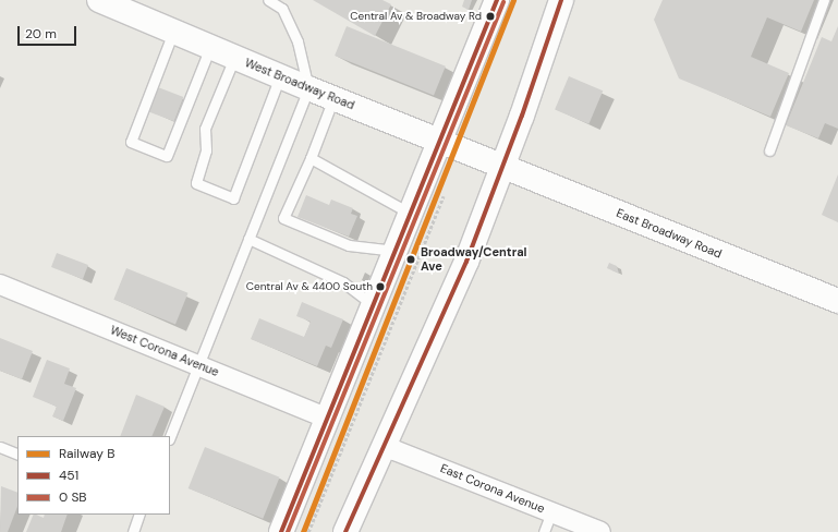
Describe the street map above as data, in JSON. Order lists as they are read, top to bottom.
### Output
{
  "streets": {
    "main road": ["West Broadway Road", "East Broadway Road"],
    "street": ["West Corona Avenue", "East Corona Avenue"]
  },
  "crossings": [
    ["West Broadway Road", "East Broadway Road"]
  ],
  "places": ["Central Av & Broadway Rd", "Broadway/Central Ave", "Central Av & 4400 South"],
  "lines": ["rail line B", "transit line 451"],
  "legend": ["Railway B", "451", "0 SB"],
  "scale_bar": "20 m"
}
